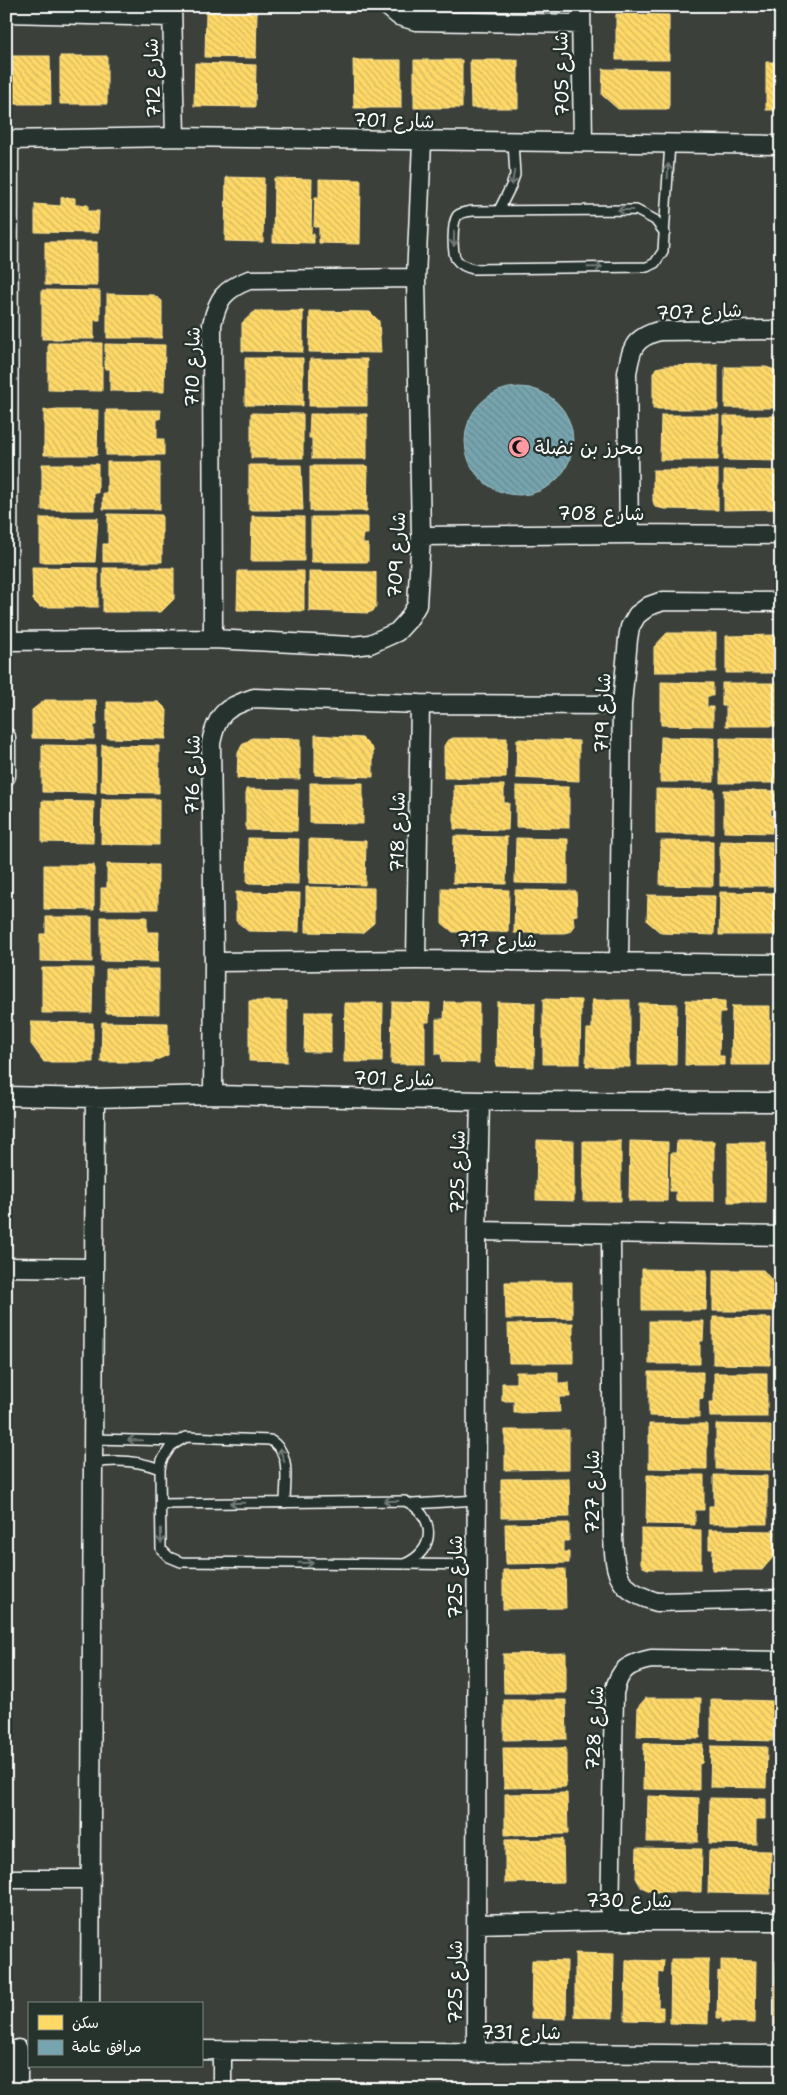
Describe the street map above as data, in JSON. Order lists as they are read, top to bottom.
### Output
{
  "streets": {
    "street": [
      "شارع 705",
      "شارع 712",
      "شارع 701",
      "شارع 707",
      "شارع 710",
      "شارع 708",
      "شارع 709",
      "شارع 719",
      "شارع 716",
      "شارع 718",
      "شارع 717",
      "شارع 725",
      "شارع 727",
      "شارع 728",
      "شارع 730",
      "شارع 731"
    ]
  },
  "crossings": [
    ["شارع 705", "شارع 701"],
    ["شارع 712", "شارع 701"],
    ["شارع 701", "شارع 709"],
    ["شارع 701", "شارع 716"],
    ["شارع 701", "شارع 725"],
    ["شارع 707", "شارع 708"],
    ["شارع 710", "شارع 709"],
    ["شارع 708", "شارع 709"],
    ["شارع 719", "شارع 716"],
    ["شارع 719", "شارع 717"],
    ["شارع 716", "شارع 718"],
    ["شارع 716", "شارع 717"],
    ["شارع 718", "شارع 717"],
    ["شارع 725", "شارع 730"],
    ["شارع 725", "شارع 731"],
    ["شارع 728", "شارع 730"]
  ],
  "places": {
    "mosque": ["محرز بن نضلة"]
  },
  "legend": ["سكن", "مرافق عامة"]
}
